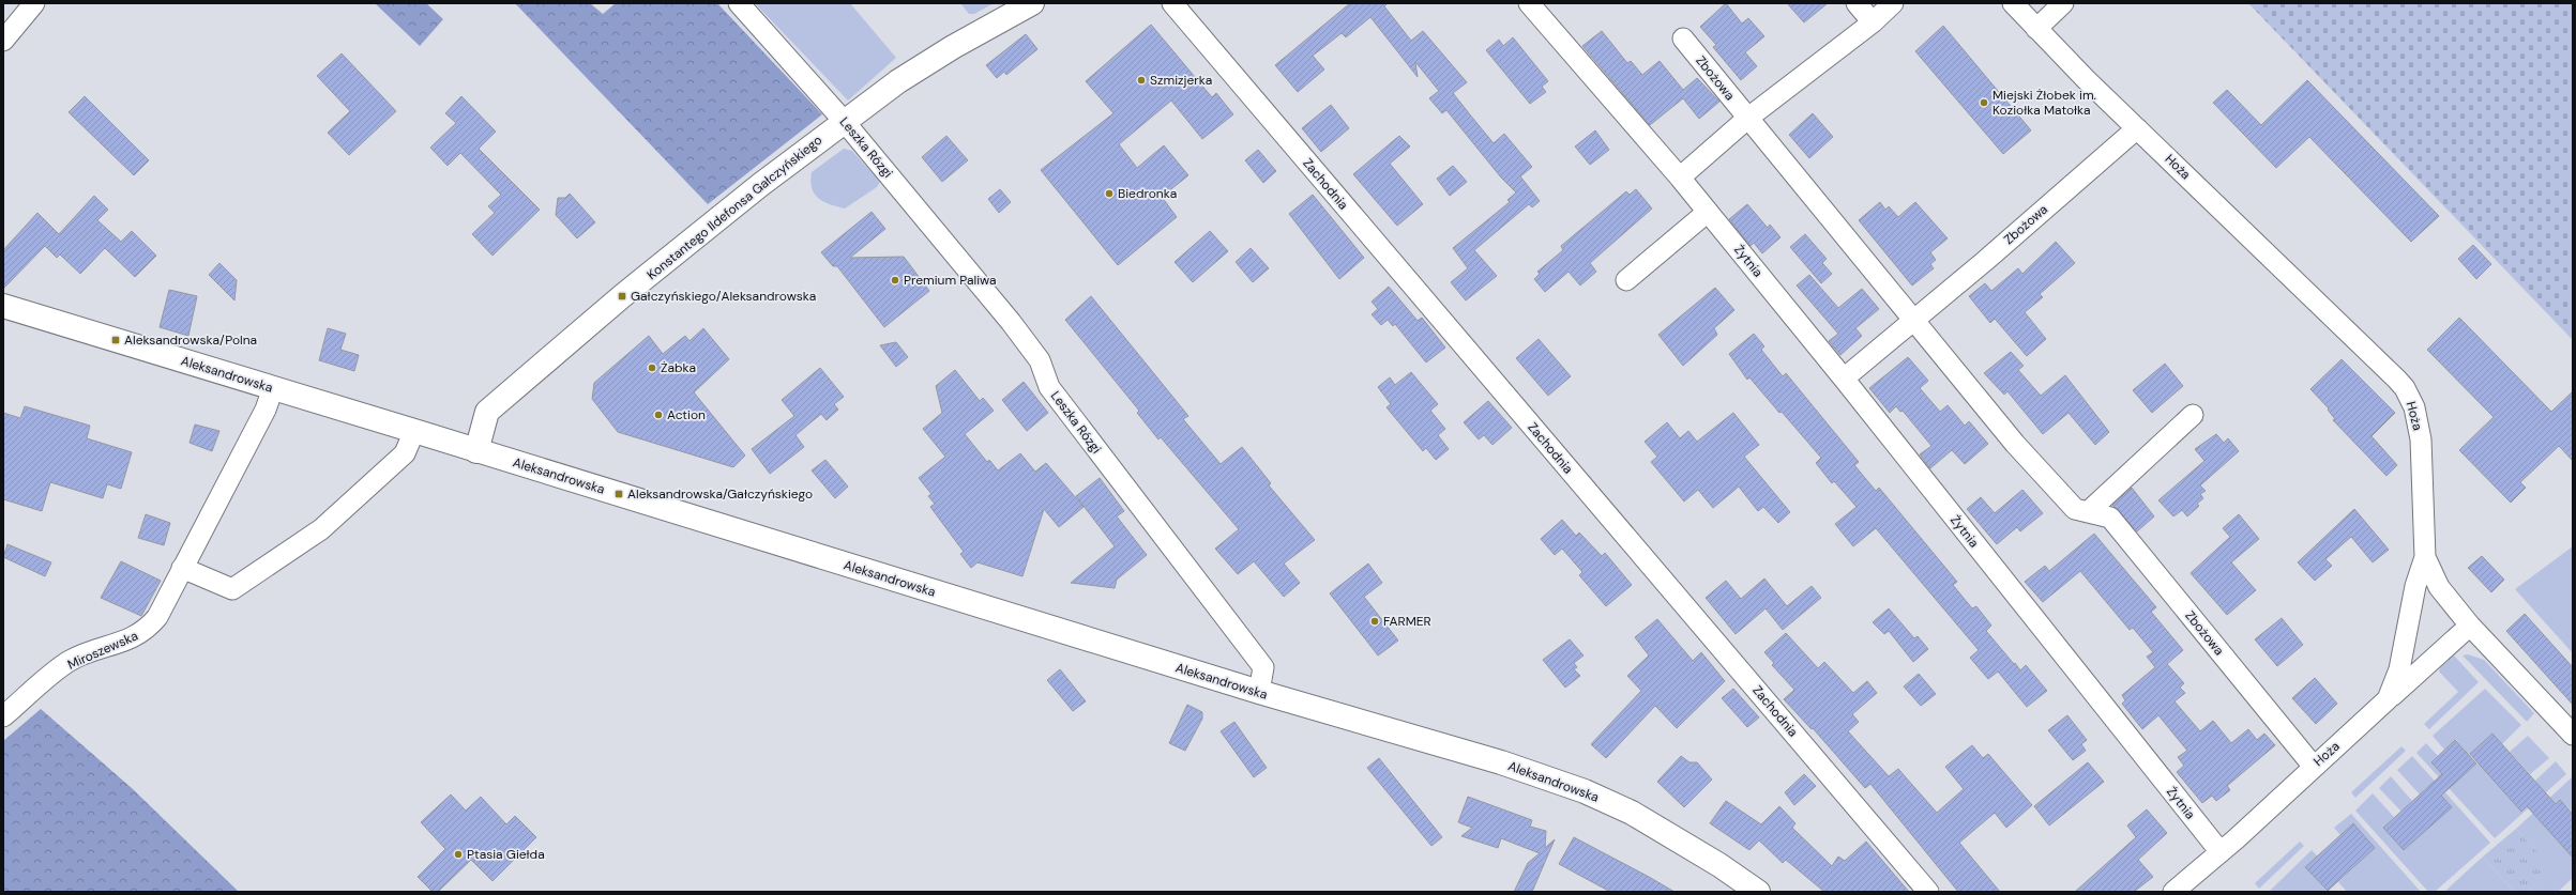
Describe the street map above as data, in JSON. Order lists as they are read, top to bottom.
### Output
{
  "streets": {
    "main road": ["Konstantego Ildefonsa Gałczyńskiego", "Aleksandrowska"],
    "street": [
      "Zbożowa",
      "Leszka Rózgi",
      "Hoża",
      "Zachodnia",
      "Żytnia",
      "Miroszewska"
    ]
  },
  "crossings": [
    ["Zbożowa", "Hoża"],
    ["Zbożowa", "Żytnia"],
    ["Leszka Rózgi", "Konstantego Ildefonsa Gałczyńskiego"],
    ["Leszka Rózgi", "Aleksandrowska"],
    ["Hoża", "Żytnia"],
    ["Konstantego Ildefonsa Gałczyńskiego", "Aleksandrowska"],
    ["Aleksandrowska", "Miroszewska"]
  ],
  "places": {
    "other": [
      "Szmizjerka",
      "Miejski Żłobek im. Koziołka Matołka",
      "Biedronka",
      "Premium Paliwa",
      "Żabka",
      "Action",
      "FARMER",
      "Ptasia Giełda"
    ],
    "transit": ["Gałczyńskiego/Aleksandrowska", "Aleksandrowska/Polna", "Aleksandrowska/Gałczyńskiego"]
  }
}
